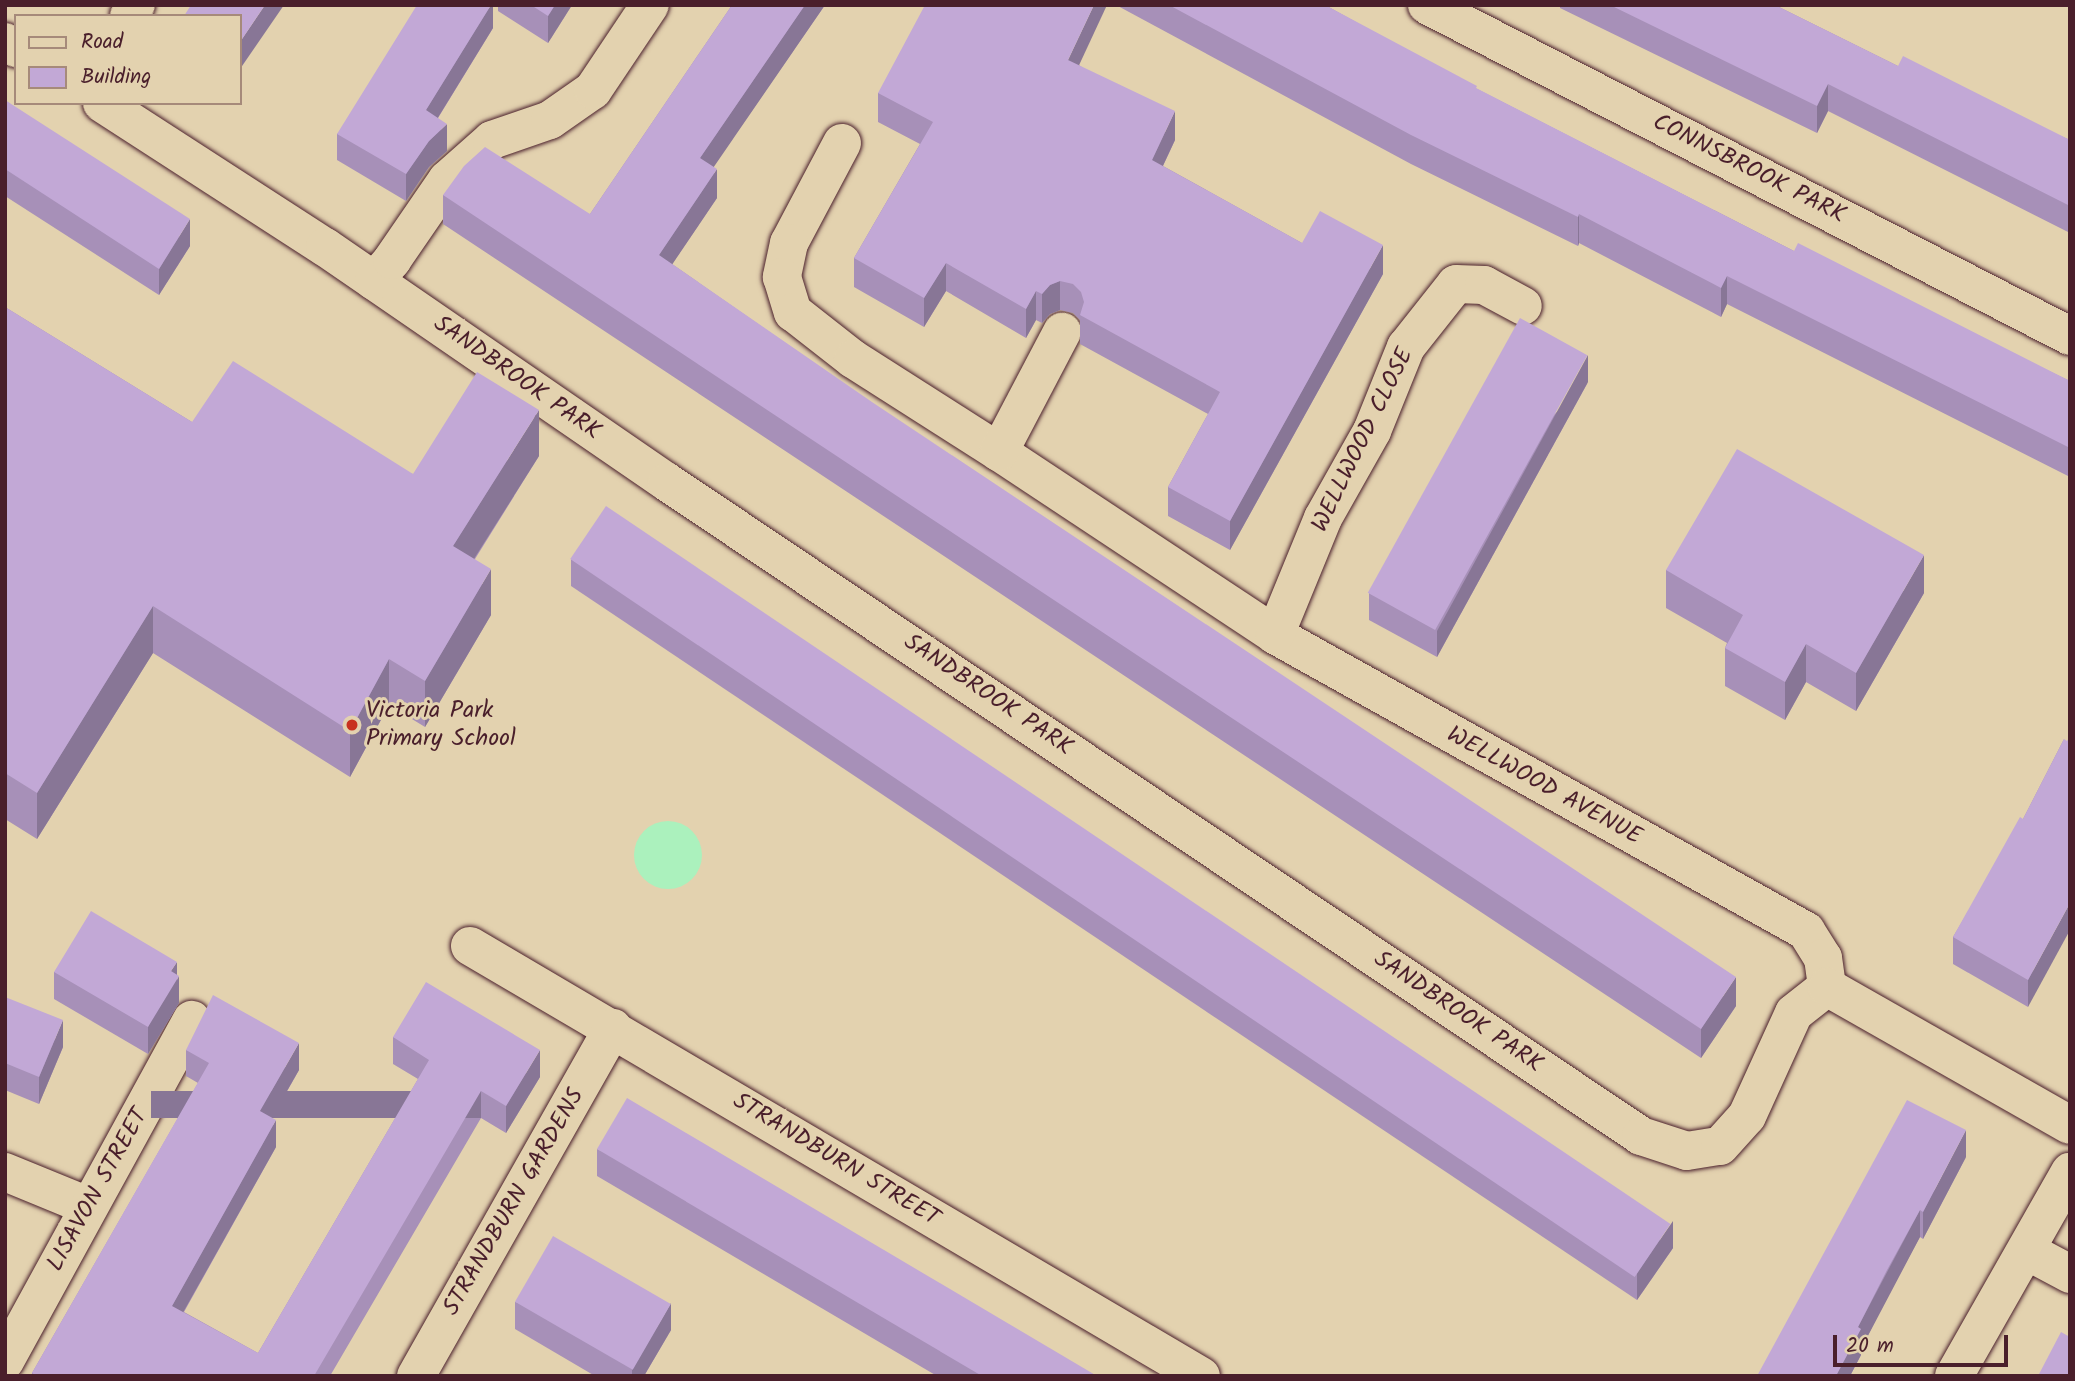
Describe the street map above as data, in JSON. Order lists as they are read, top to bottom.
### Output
{
  "streets": {
    "street": [
      "CONNSBROOK PARK",
      "SANDBROOK PARK",
      "WELLWOOD CLOSE",
      "WELLWOOD AVENUE",
      "STRANDBURN STREET",
      "LISAVON STREET",
      "STRANDBURN GARDENS"
    ]
  },
  "crossings": [
    ["SANDBROOK PARK", "WELLWOOD AVENUE"],
    ["WELLWOOD CLOSE", "WELLWOOD AVENUE"],
    ["STRANDBURN STREET", "STRANDBURN GARDENS"]
  ],
  "places": ["Victoria Park Primary School"],
  "legend": ["Road", "Building"],
  "scale_bar": "20 m"
}
